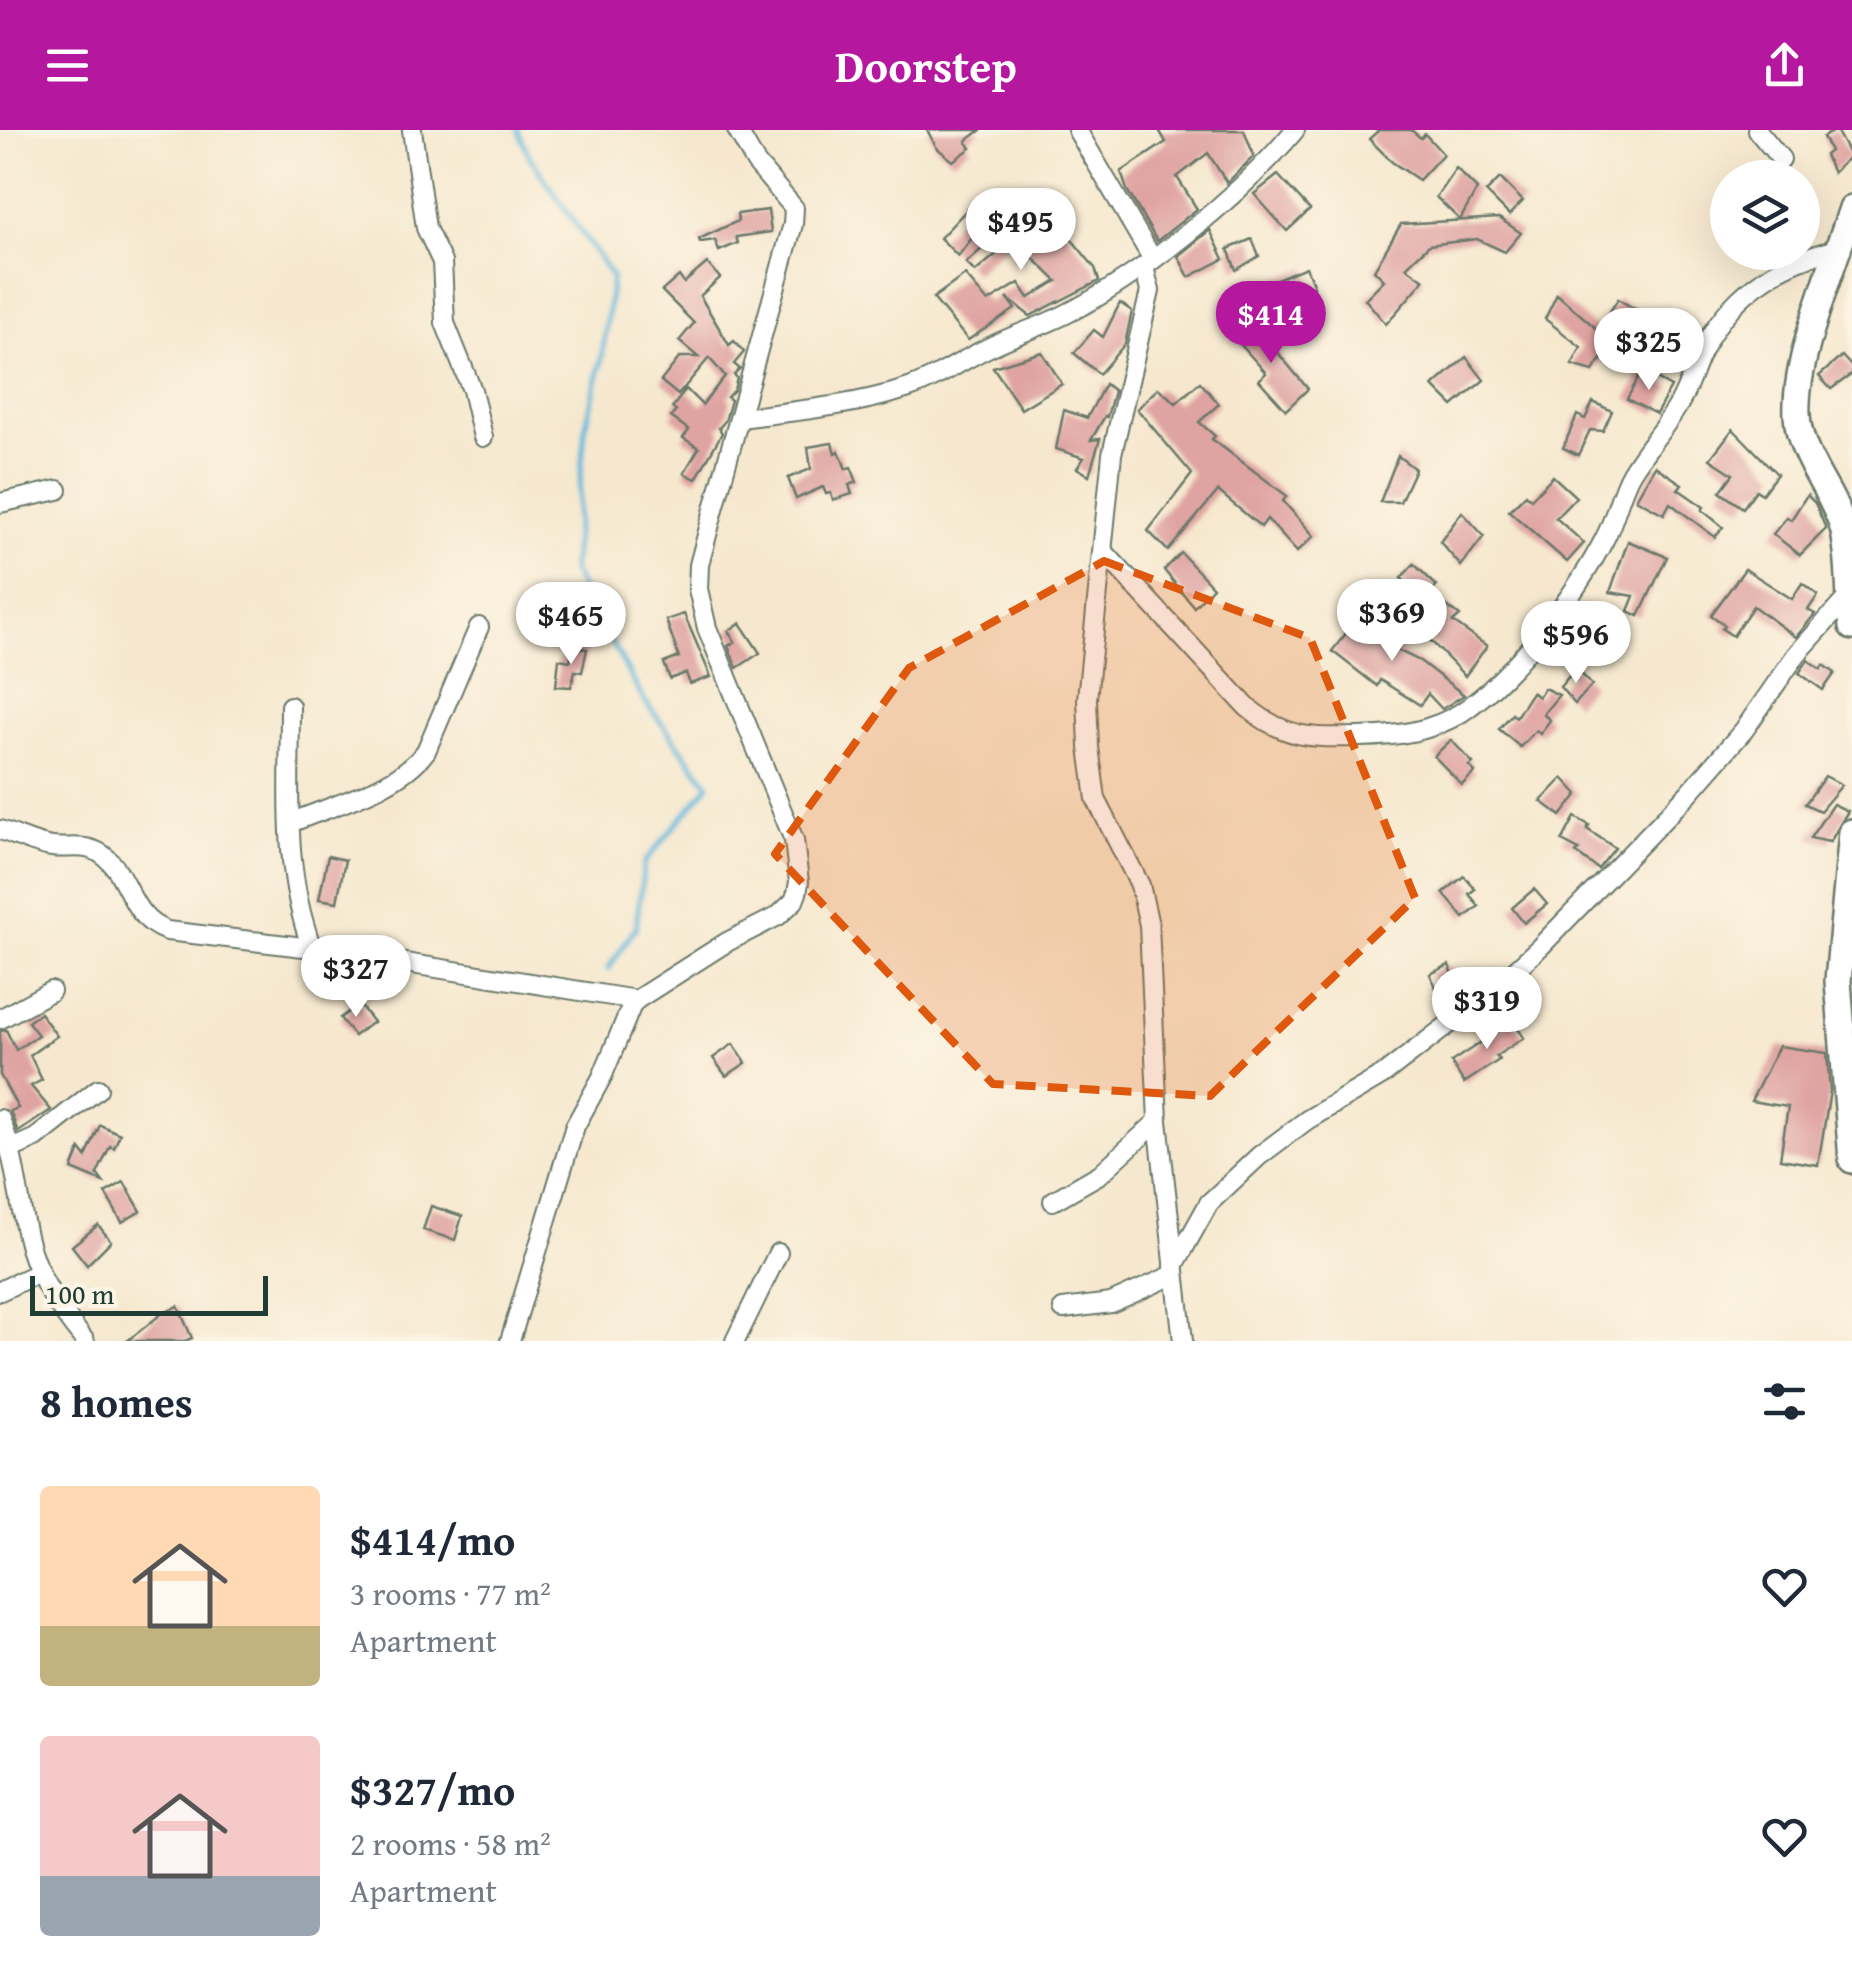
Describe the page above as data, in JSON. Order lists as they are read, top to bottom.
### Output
{
  "scale_bar": "100 m",
  "page": {
    "header": "Doorstep",
    "price": [
      "$495",
      "$414",
      "$325",
      "$369",
      "$465",
      "$596",
      "$327",
      "$319"
    ],
    "scale": "100 m",
    "heading": "8 homes",
    "list": [
      {
        "name": "$414/mo",
        "note": "3 rooms · 77 m² · Apartment"
      },
      {
        "name": "$327/mo",
        "note": "2 rooms · 58 m² · Apartment"
      }
    ]
  }
}
